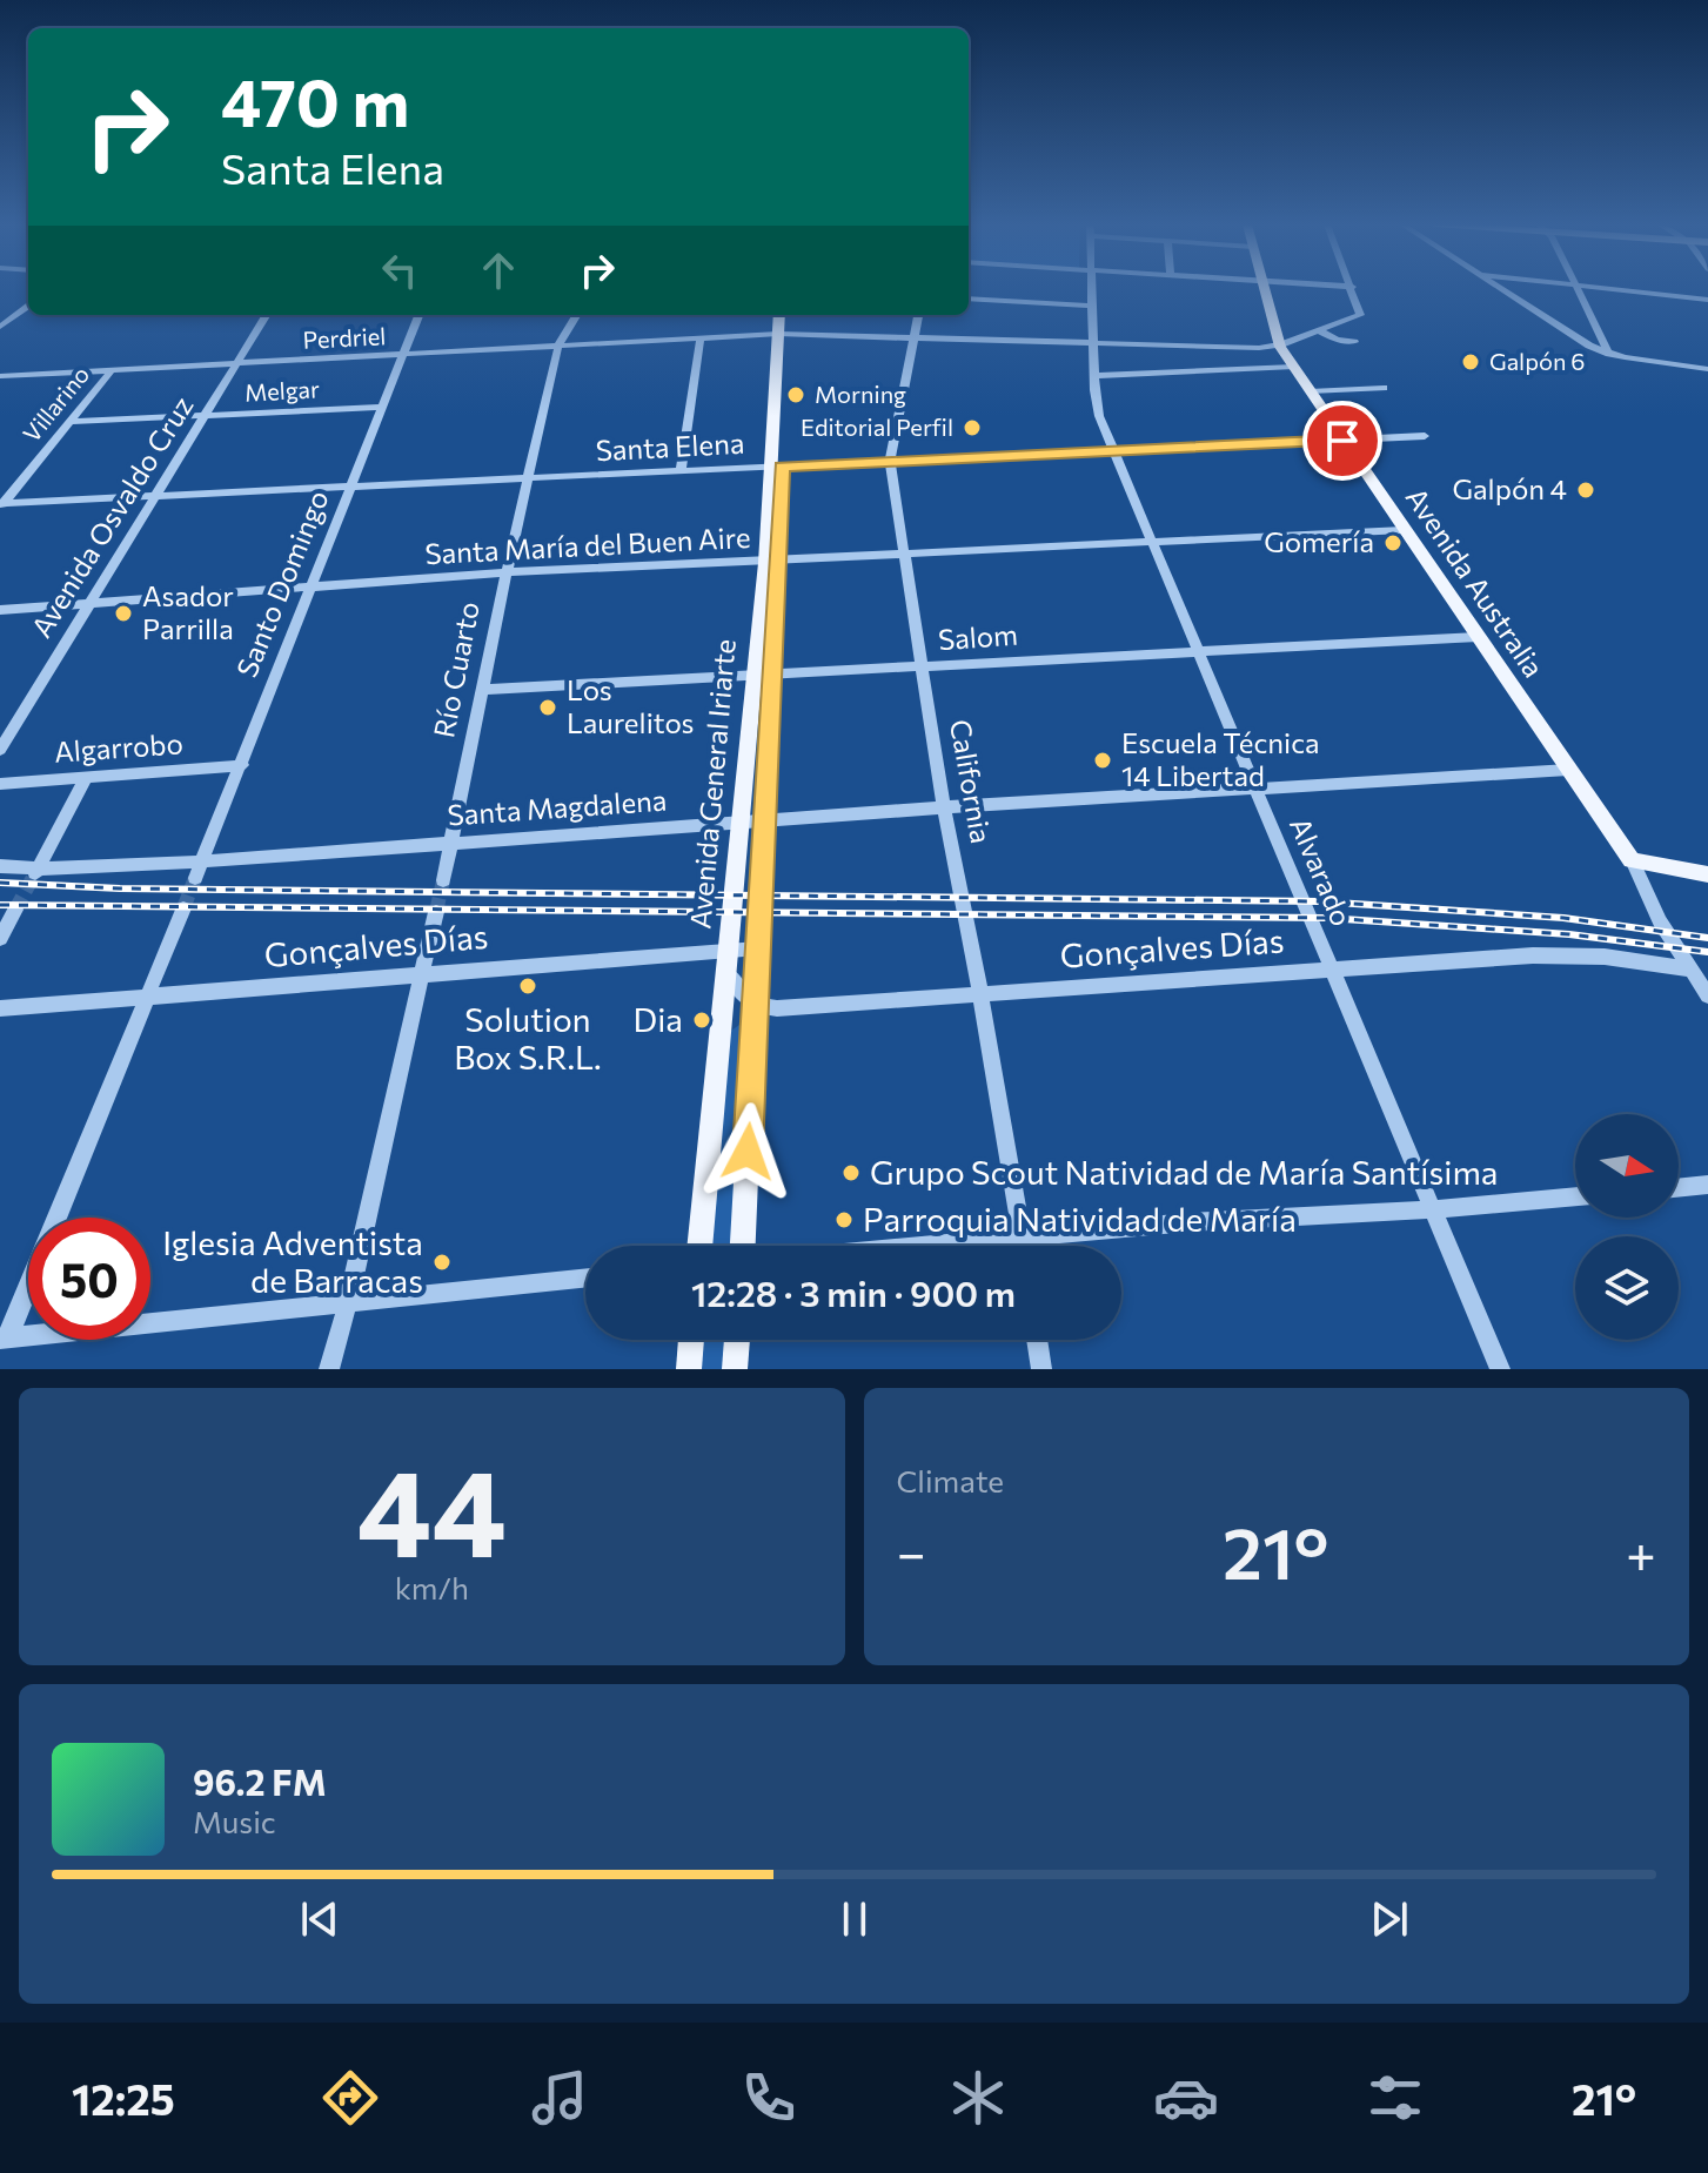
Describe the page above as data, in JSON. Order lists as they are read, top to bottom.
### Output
{
  "streets": {
    "main road": ["Avenida Australia", "Avenida General Iriarte"],
    "street": [
      "Perdriel",
      "Melgar",
      "Villarino",
      "Santa Elena",
      "Avenida Osvaldo Cruz",
      "Santa María del Buen Aire",
      "Santo Domingo",
      "Salom",
      "Río Cuarto",
      "Algarrobo",
      "California",
      "Santa Magdalena",
      "Alvarado",
      "Gonçalves Días"
    ]
  },
  "crossings": [
    ["Perdriel", "Villarino"],
    ["Perdriel", "Avenida Osvaldo Cruz"],
    ["Perdriel", "Avenida Australia"],
    ["Perdriel", "Santo Domingo"],
    ["Perdriel", "Río Cuarto"],
    ["Perdriel", "California"],
    ["Perdriel", "Avenida General Iriarte"],
    ["Perdriel", "Alvarado"],
    ["Melgar", "Villarino"],
    ["Melgar", "Avenida Osvaldo Cruz"],
    ["Melgar", "Santo Domingo"],
    ["Villarino", "Santa Elena"],
    ["Santa Elena", "Avenida Osvaldo Cruz"],
    ["Santa Elena", "Avenida Australia"],
    ["Santa Elena", "Santo Domingo"],
    ["Santa Elena", "Río Cuarto"],
    ["Santa Elena", "California"],
    ["Santa Elena", "Avenida General Iriarte"],
    ["Santa Elena", "Alvarado"],
    ["Avenida Osvaldo Cruz", "Santa María del Buen Aire"],
    ["Santa María del Buen Aire", "Avenida Australia"],
    ["Santa María del Buen Aire", "Santo Domingo"],
    ["Santa María del Buen Aire", "Río Cuarto"],
    ["Santa María del Buen Aire", "California"],
    ["Santa María del Buen Aire", "Avenida General Iriarte"],
    ["Santa María del Buen Aire", "Alvarado"],
    ["Avenida Australia", "Salom"],
    ["Avenida Australia", "Santa Magdalena"],
    ["Santo Domingo", "Algarrobo"],
    ["Santo Domingo", "Santa Magdalena"],
    ["Salom", "Río Cuarto"],
    ["Salom", "California"],
    ["Salom", "Avenida General Iriarte"],
    ["Salom", "Alvarado"],
    ["Río Cuarto", "Santa Magdalena"],
    ["California", "Santa Magdalena"],
    ["California", "Gonçalves Días"],
    ["Avenida General Iriarte", "Santa Magdalena"],
    ["Avenida General Iriarte", "Gonçalves Días"],
    ["Santa Magdalena", "Alvarado"],
    ["Alvarado", "Gonçalves Días"]
  ],
  "places": [
    "Galpón 6",
    "Morning",
    "Editorial Perfil",
    "Galpón 4",
    "Gomería",
    "Asador Parrilla",
    "Los Laurelitos",
    "Escuela Técnica 14 Libertad",
    "Solution Box S.R.L.",
    "Dia",
    "Grupo Scout Natividad de María Santísima",
    "Parroquia Natividad de María",
    "Iglesia Adventista de Barracas"
  ],
  "north": "right",
  "page": {
    "turn": ["470 m", "Santa Elena"],
    "limit": "50",
    "trip": "12:28 · 3 min · 900 m",
    "tile": [
      ["44", "km/h"],
      "Climate"
    ],
    "heat": ["−", "21°", "+"],
    "song": ["96.2 FM", "Music"],
    "tabs": ["12:25", "21°"]
  }
}
